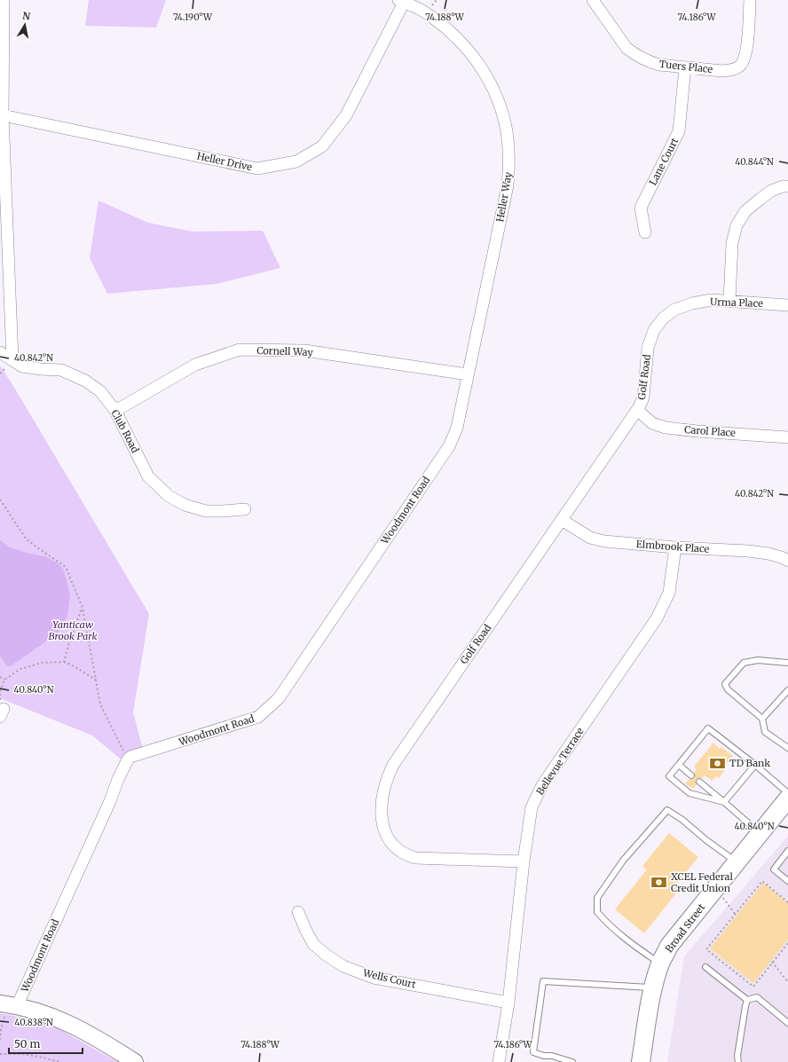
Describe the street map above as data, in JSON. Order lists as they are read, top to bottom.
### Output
{
  "streets": {
    "main road": ["Broad Street"],
    "street": [
      "Tuers Place",
      "Heller Drive",
      "Lane Court",
      "Heller Way",
      "Urma Place",
      "Cornell Way",
      "Golf Road",
      "Club Road",
      "Carol Place",
      "Woodmont Road",
      "Elmbrook Place",
      "Bellevue Terrace",
      "Wells Court"
    ]
  },
  "crossings": [
    ["Tuers Place", "Lane Court"],
    ["Heller Drive", "Heller Way"],
    ["Heller Way", "Cornell Way"],
    ["Heller Way", "Woodmont Road"],
    ["Urma Place", "Golf Road"],
    ["Cornell Way", "Club Road"],
    ["Cornell Way", "Woodmont Road"],
    ["Golf Road", "Carol Place"],
    ["Golf Road", "Elmbrook Place"],
    ["Golf Road", "Bellevue Terrace"],
    ["Elmbrook Place", "Bellevue Terrace"],
    ["Bellevue Terrace", "Wells Court"]
  ],
  "parks": ["Yanticaw Brook Park"],
  "places": {
    "bank": ["TD Bank", "XCEL Federal Credit Union"]
  },
  "scale_bar": "50 m",
  "north": "top",
  "coordinates": [
    "74.190°W",
    "74.188°W",
    "74.186°W",
    "40.844°N",
    "40.842°N",
    "40.840°N",
    "40.838°N"
  ]
}
